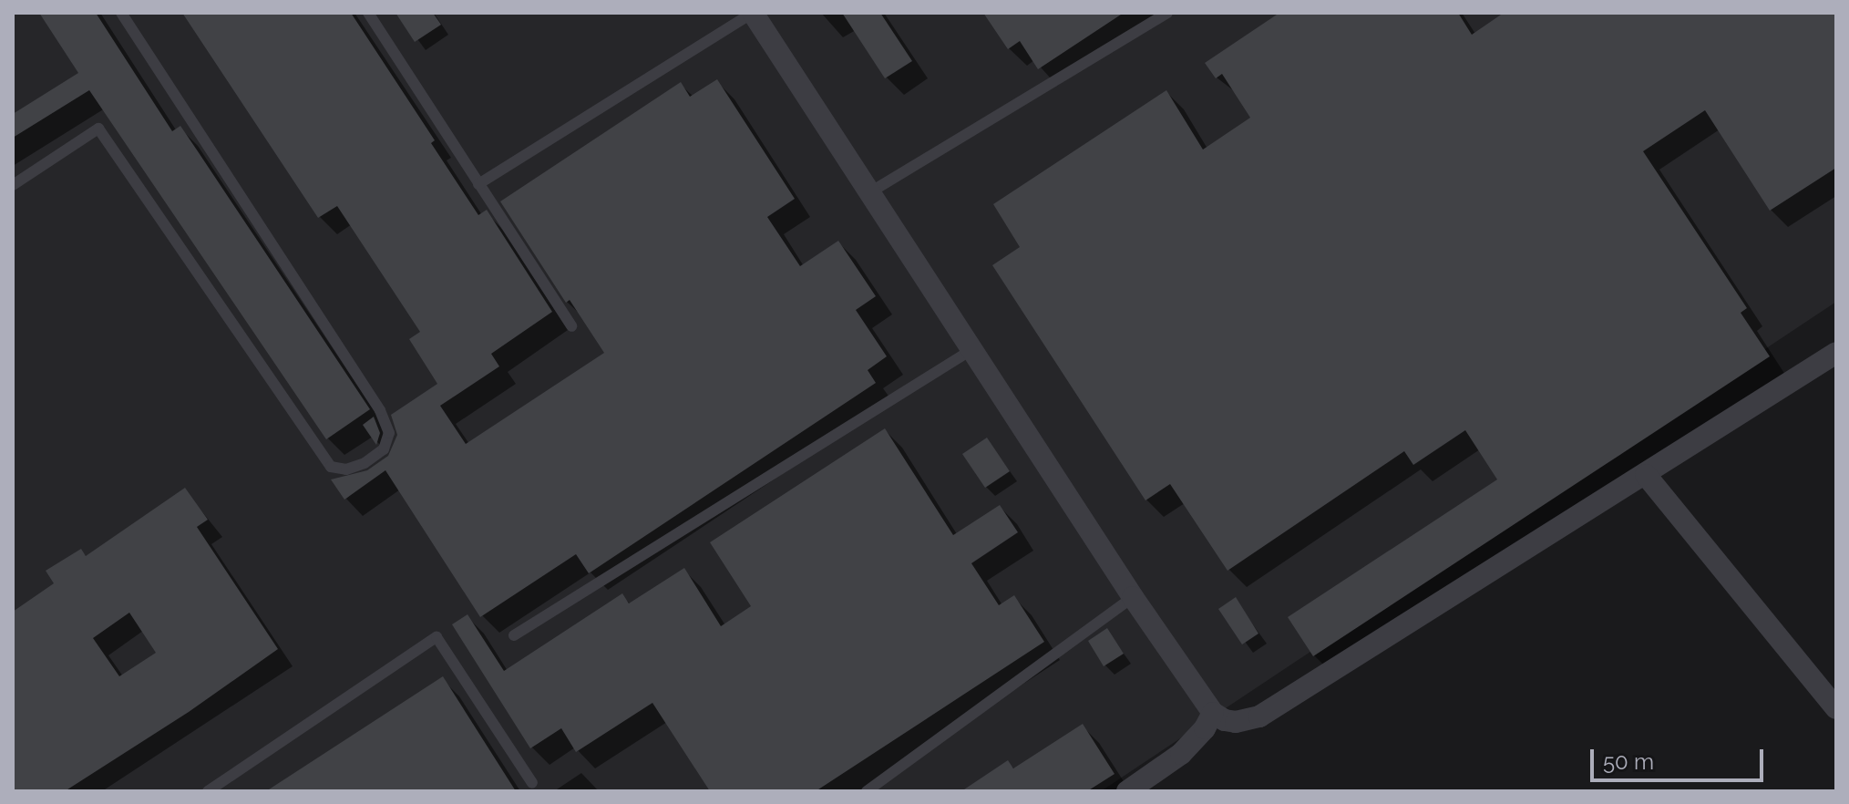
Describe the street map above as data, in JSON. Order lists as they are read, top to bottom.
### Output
{
  "scale_bar": "50 m"
}
